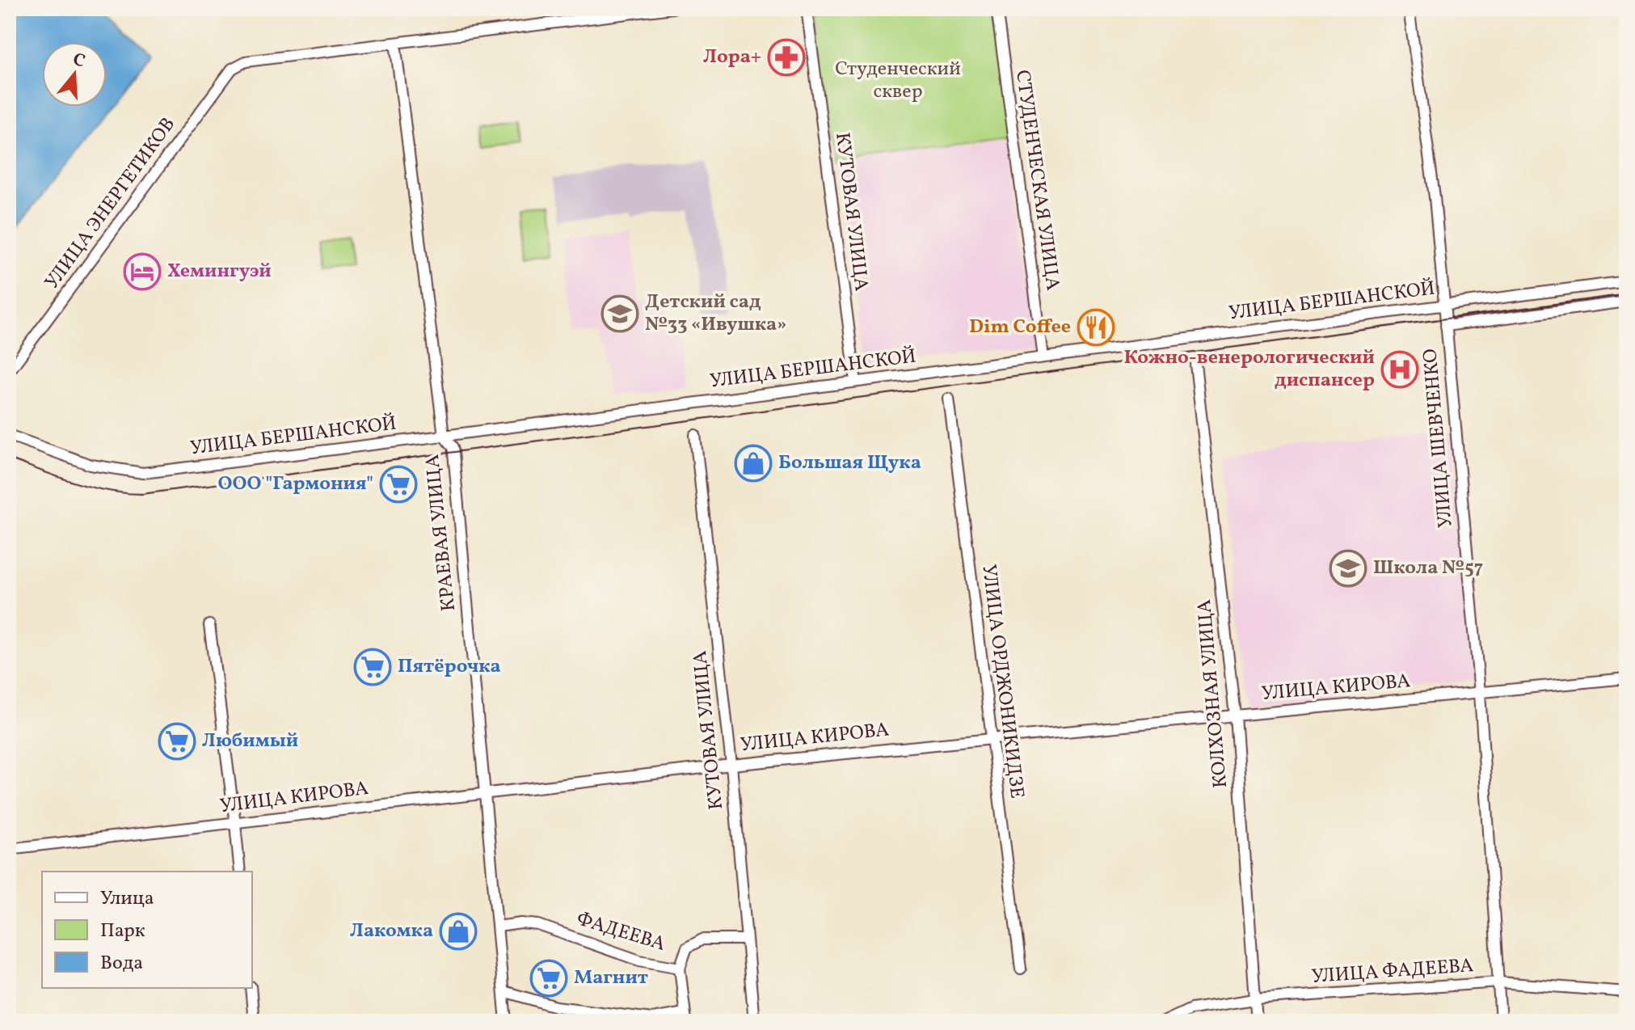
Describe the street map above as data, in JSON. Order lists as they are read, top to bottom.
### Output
{
  "streets": {
    "street": [
      "СТУДЕНЧЕСКАЯ УЛИЦА",
      "УЛИЦА ЭНЕРГЕТИКОВ",
      "КУТОВАЯ УЛИЦА",
      "УЛИЦА БЕРШАНСКОЙ",
      "УЛИЦА ШЕВЧЕНКО",
      "КРАЕВАЯ УЛИЦА",
      "УЛИЦА ОРДЖОНИКИДЗЕ",
      "УЛИЦА КИРОВА",
      "КОЛХОЗНАЯ УЛИЦА",
      "ФАДЕЕВА",
      "УЛИЦА ФАДЕЕВА"
    ]
  },
  "crossings": [
    ["СТУДЕНЧЕСКАЯ УЛИЦА", "УЛИЦА БЕРШАНСКОЙ"],
    ["УЛИЦА ЭНЕРГЕТИКОВ", "КРАЕВАЯ УЛИЦА"],
    ["КУТОВАЯ УЛИЦА", "УЛИЦА БЕРШАНСКОЙ"],
    ["КУТОВАЯ УЛИЦА", "УЛИЦА КИРОВА"],
    ["УЛИЦА БЕРШАНСКОЙ", "УЛИЦА ШЕВЧЕНКО"],
    ["УЛИЦА БЕРШАНСКОЙ", "КРАЕВАЯ УЛИЦА"],
    ["УЛИЦА ШЕВЧЕНКО", "УЛИЦА КИРОВА"],
    ["УЛИЦА ШЕВЧЕНКО", "УЛИЦА ФАДЕЕВА"],
    ["КРАЕВАЯ УЛИЦА", "УЛИЦА КИРОВА"],
    ["КРАЕВАЯ УЛИЦА", "ФАДЕЕВА"],
    ["УЛИЦА ОРДЖОНИКИДЗЕ", "УЛИЦА КИРОВА"],
    ["УЛИЦА КИРОВА", "КОЛХОЗНАЯ УЛИЦА"],
    ["КОЛХОЗНАЯ УЛИЦА", "УЛИЦА ФАДЕЕВА"]
  ],
  "parks": ["Студенческий сквер"],
  "places": {
    "pharmacy": ["Лора+"],
    "hotel": ["Хемингуэй"],
    "school or university": ["Детский сад №33 «Ивушка»", "Школа №57"],
    "restaurant": ["Dim Coffee"],
    "hospital": ["Кожно-венерологический диспансер"],
    "shop": ["Большая Щука", "Лакомка"],
    "supermarket": [
      "ООО \"Гармония\"",
      "Пятёрочка",
      "Любимый",
      "Магнит"
    ]
  },
  "legend": ["Улица", "Парк", "Вода"],
  "north": "top"
}
